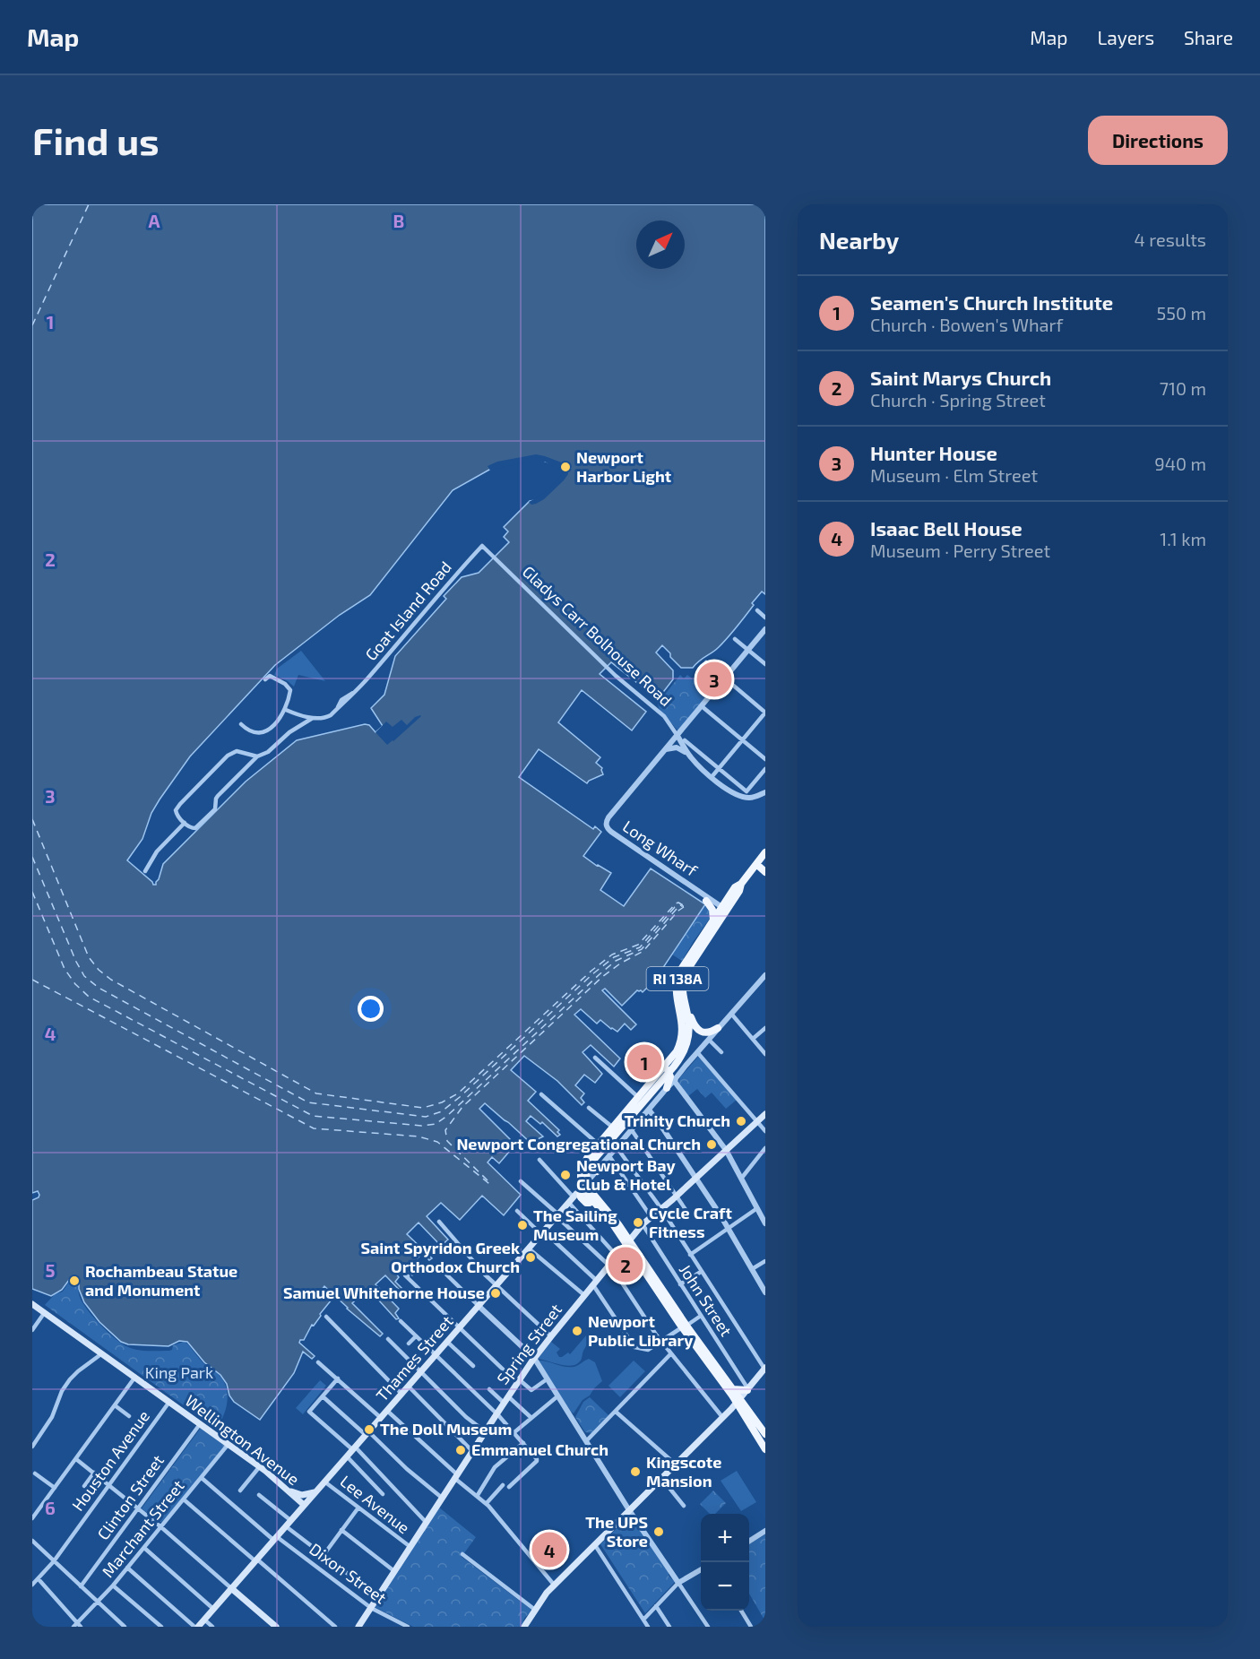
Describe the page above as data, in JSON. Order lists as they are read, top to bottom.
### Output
{
  "streets": {
    "main road": [
      "RI 138A",
      "Spring Street",
      "Thames Street",
      "Wellington Avenue"
    ],
    "street": [
      "Goat Island Road",
      "Gladys Carr Bolhouse Road",
      "Long Wharf",
      "John Street",
      "Houston Avenue",
      "Clinton Street",
      "Lee Avenue",
      "Marchant Street",
      "Dixon Street"
    ]
  },
  "crossings": [
    ["Goat Island Road", "Gladys Carr Bolhouse Road"],
    ["Long Wharf", "RI 138A"],
    ["John Street", "Spring Street"],
    ["Spring Street", "Lee Avenue"],
    ["Spring Street", "Dixon Street"],
    ["Thames Street", "Wellington Avenue"],
    ["Thames Street", "Lee Avenue"],
    ["Thames Street", "Dixon Street"],
    ["Wellington Avenue", "Houston Avenue"],
    ["Wellington Avenue", "Clinton Street"],
    ["Wellington Avenue", "Marchant Street"],
    ["Marchant Street", "Dixon Street"]
  ],
  "parks": ["King Park"],
  "places": [
    "Newport Harbor Light",
    "Trinity Church",
    "Newport Congregational Church",
    "Newport Bay Club & Hotel",
    "Cycle Craft Fitness",
    "The Sailing Museum",
    "Saint Spyridon Greek Orthodox Church",
    "Rochambeau Statue and Monument",
    "Samuel Whitehorne House",
    "Newport Public Library",
    "The Doll Museum",
    "Emmanuel Church",
    "Kingscote Mansion",
    "The UPS Store"
  ],
  "north": "top right",
  "page": {
    "header": "Map",
    "nav": ["Map", "Layers", "Share"],
    "buttons": "Directions",
    "title": "Find us",
    "heading": ["Nearby", "4 results"],
    "list": [
      {
        "mark": "1",
        "name": "Seamen's Church Institute",
        "note": "Church · Bowen's Wharf",
        "value": "550 m"
      },
      {
        "mark": "2",
        "name": "Saint Marys Church",
        "note": "Church · Spring Street",
        "value": "710 m"
      },
      {
        "mark": "3",
        "name": "Hunter House",
        "note": "Museum · Elm Street",
        "value": "940 m"
      },
      {
        "mark": "4",
        "name": "Isaac Bell House",
        "note": "Museum · Perry Street",
        "value": "1.1 km"
      }
    ],
    "pins": [
      "3",
      "1",
      "2",
      "4"
    ],
    "map_buttons": ["+", "−"]
  },
  "grid": {
    "columns": ["A", "B"],
    "rows": [
      "1",
      "2",
      "3",
      "4",
      "5",
      "6"
    ]
  }
}
